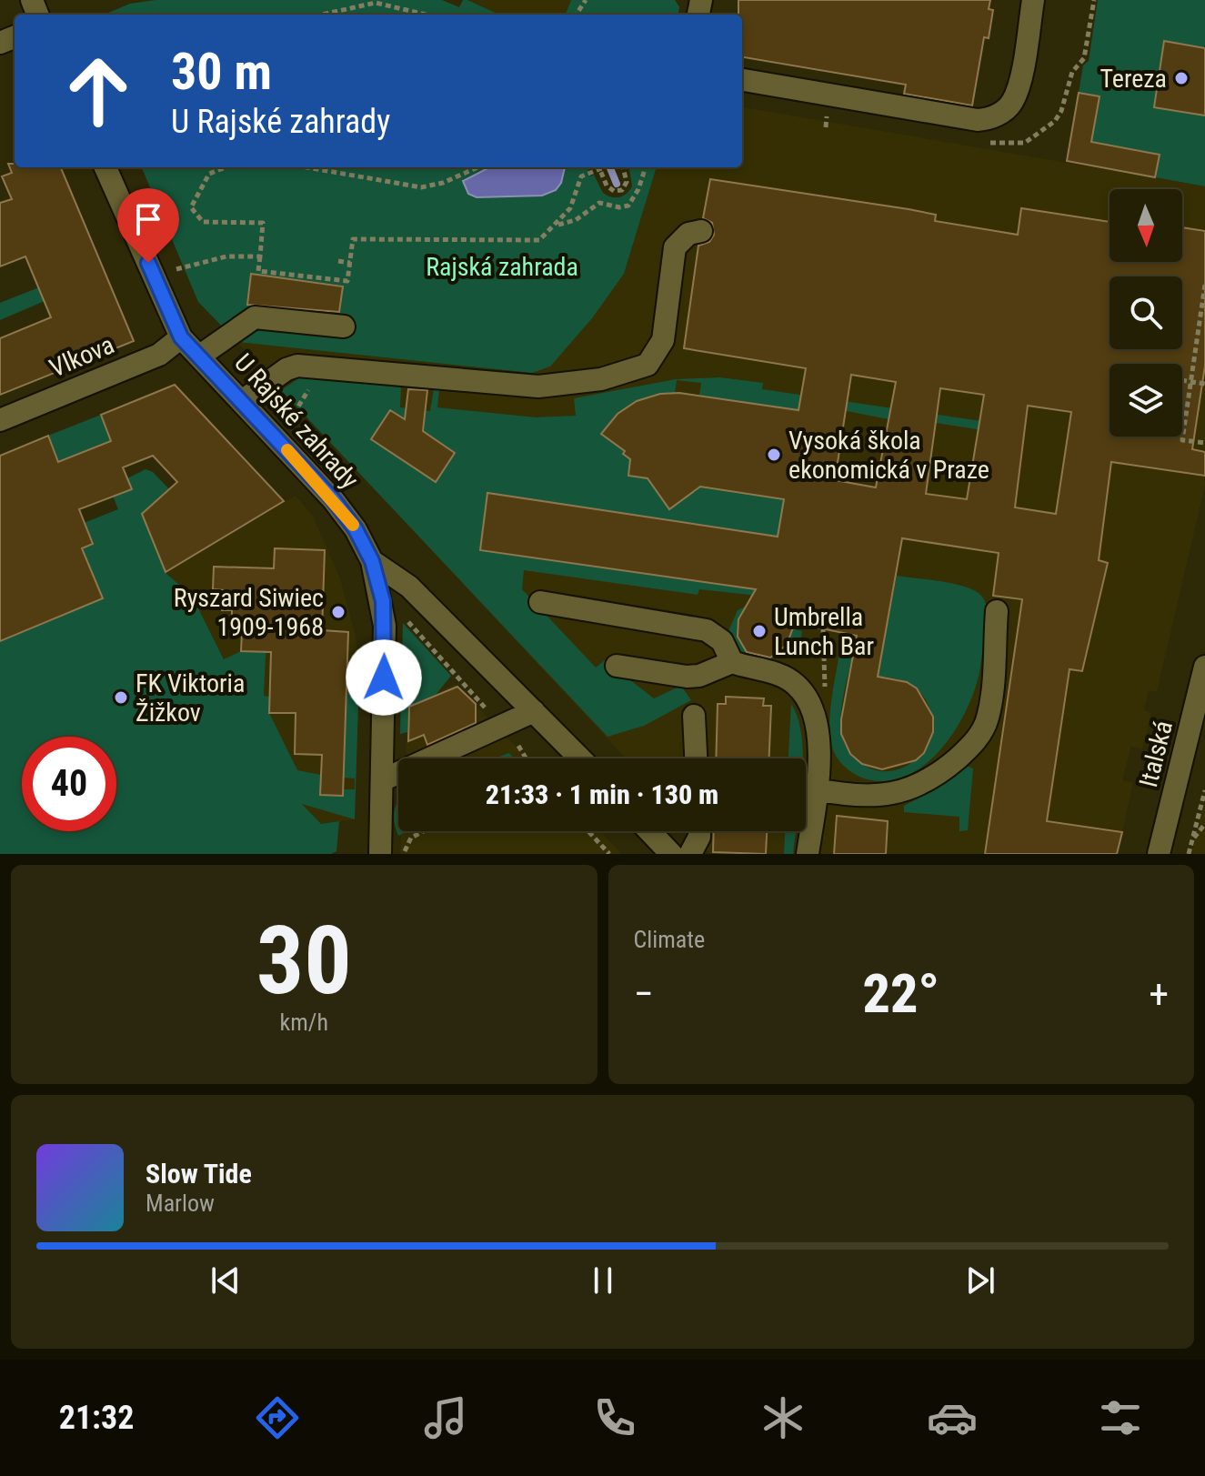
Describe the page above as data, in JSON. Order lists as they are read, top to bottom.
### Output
{
  "streets": {
    "street": ["Vlkova", "U Rajské zahrady", "Italská"]
  },
  "crossings": [
    ["Vlkova", "U Rajské zahrady"]
  ],
  "parks": ["Rajská zahrada"],
  "places": [
    "Tereza",
    "Vysoká škola ekonomická v Praze",
    "Ryszard Siwiec 1909-1968",
    "Umbrella Lunch Bar",
    "FK Viktoria Žižkov"
  ],
  "north": "bottom",
  "page": {
    "turn": ["30 m", "U Rajské zahrady"],
    "limit": "40",
    "trip": "21:33 · 1 min · 130 m",
    "tile": [
      ["30", "km/h"],
      "Climate"
    ],
    "heat": ["−", "22°", "+"],
    "song": ["Slow Tide", "Marlow"],
    "tabs": "21:32"
  }
}
